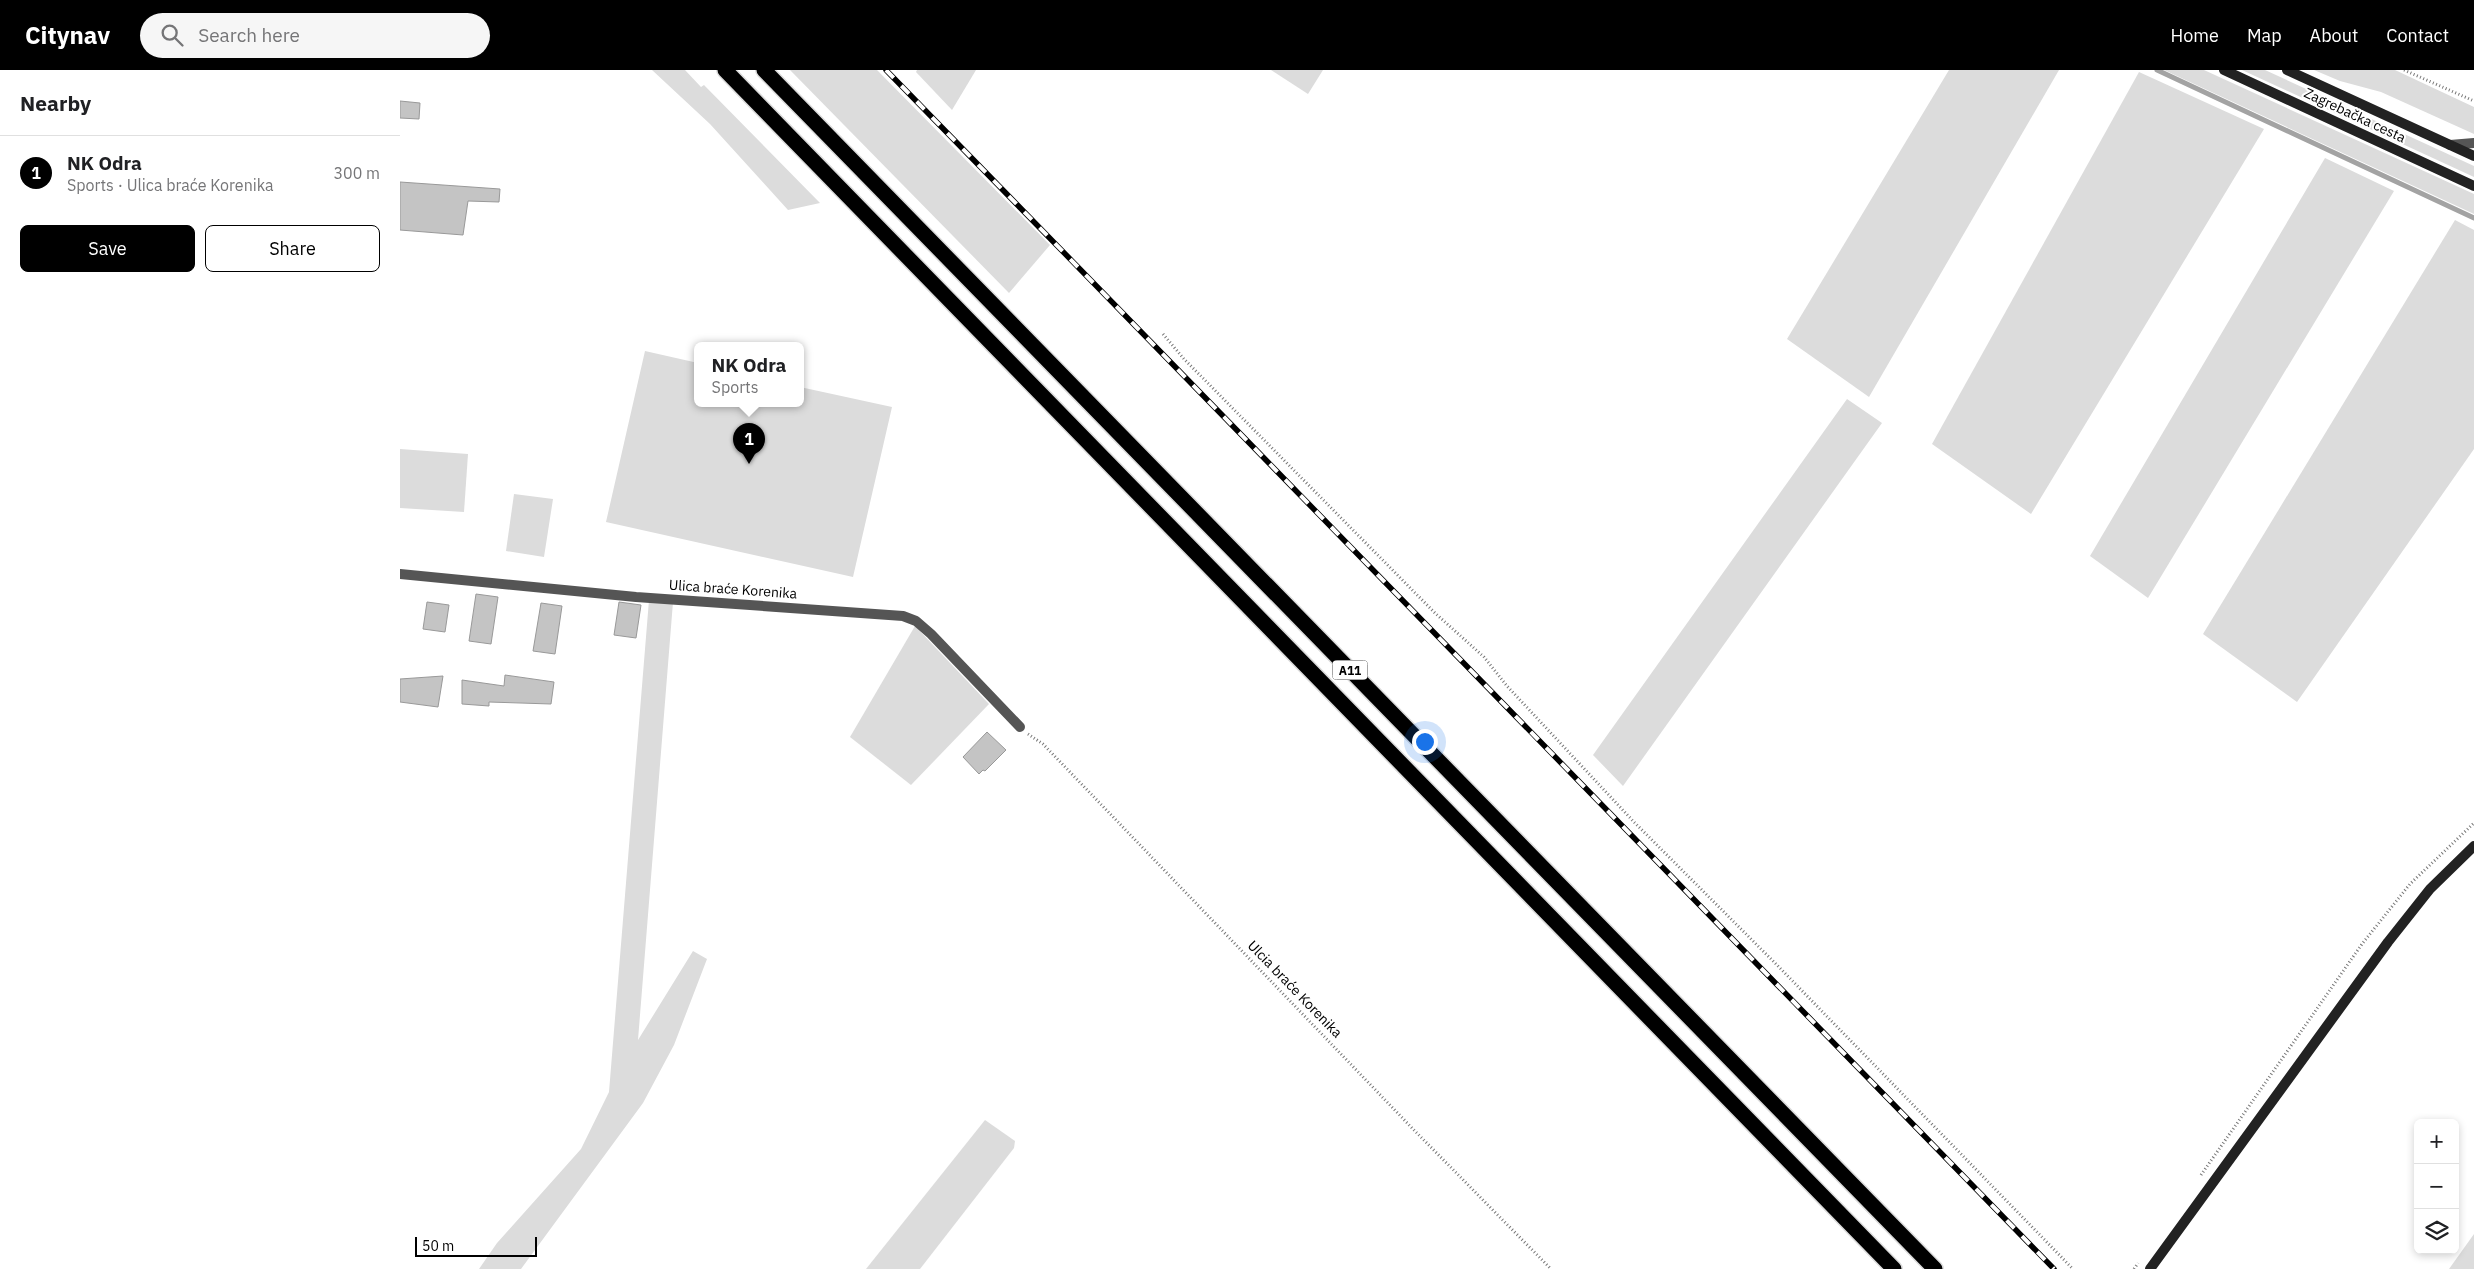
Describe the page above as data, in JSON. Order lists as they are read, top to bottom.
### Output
{
  "streets": {
    "highway": ["A11"],
    "main road": ["Zagrebačka cesta"],
    "street": ["Ulica braće Korenika"],
    "path": ["Ulcia braće Korenika"]
  },
  "crossings": [
    ["Ulica braće Korenika", "Ulcia braće Korenika"]
  ],
  "scale_bar": "50 m",
  "page": {
    "header": "Citynav",
    "search": "Search here",
    "nav": [
      "Home",
      "Map",
      "About",
      "Contact"
    ],
    "heading": "Nearby",
    "list": [
      {
        "mark": "1",
        "name": "NK Odra",
        "note": "Sports · Ulica braće Korenika",
        "value": "300 m"
      }
    ],
    "buttons": ["Save", "Share"],
    "popup": ["NK Odra", "Sports"],
    "pins": "1",
    "map_buttons": ["+", "−"],
    "scale": "50 m"
  }
}
